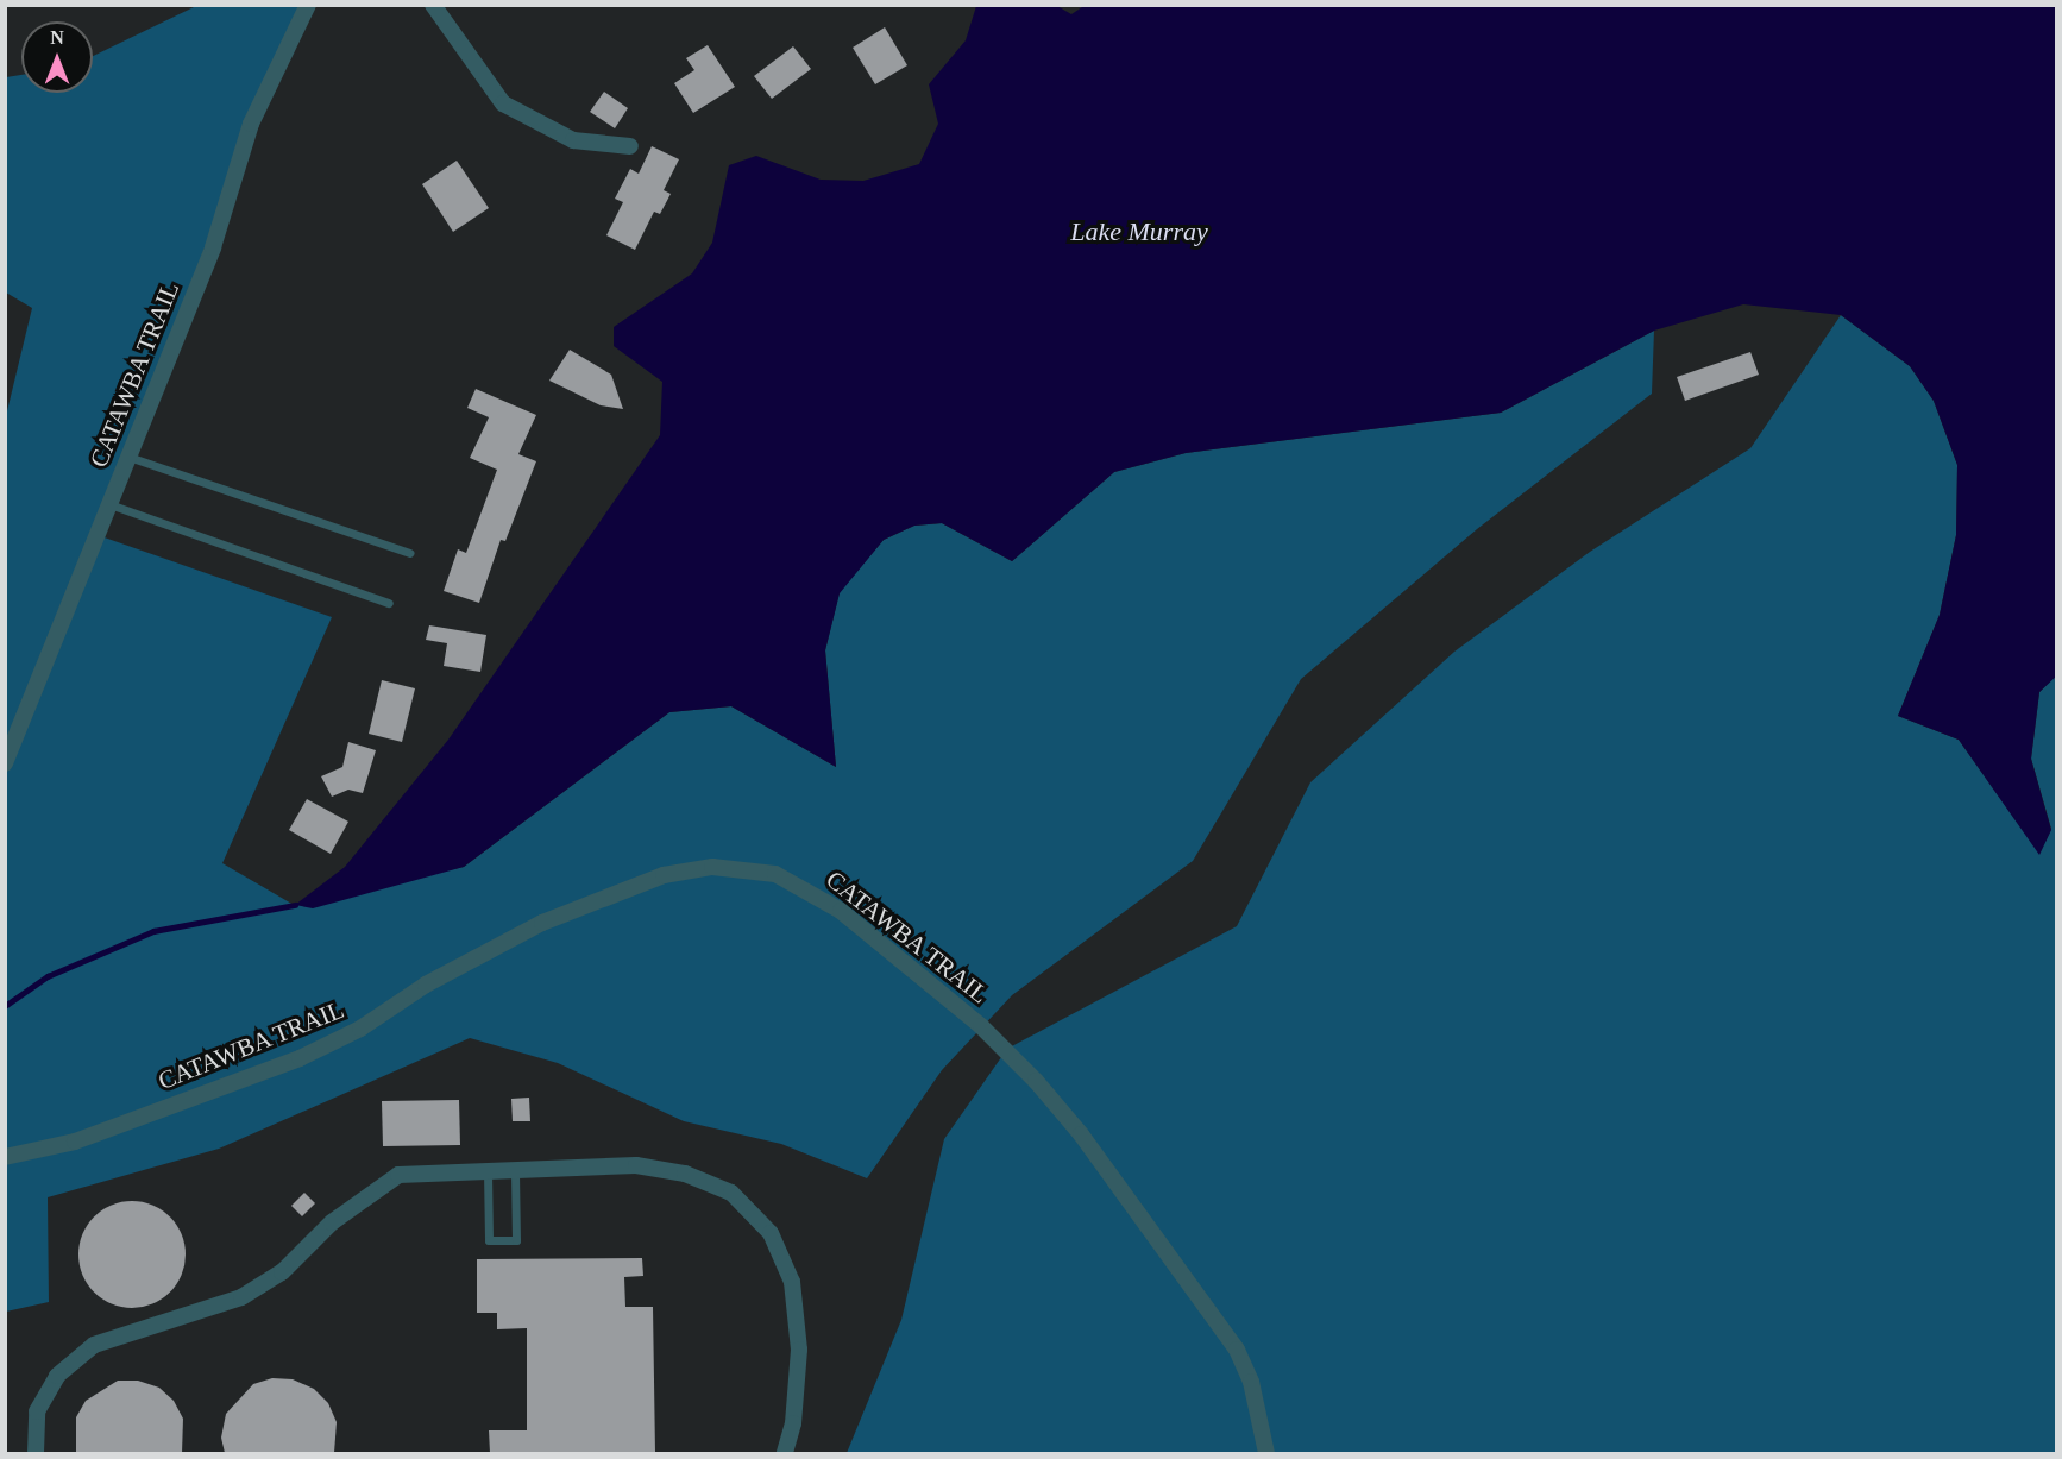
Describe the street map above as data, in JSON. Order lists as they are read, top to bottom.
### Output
{
  "streets": {
    "street": ["CATAWBA TRAIL"]
  },
  "water": ["Lake Murray"],
  "north": "top"
}
